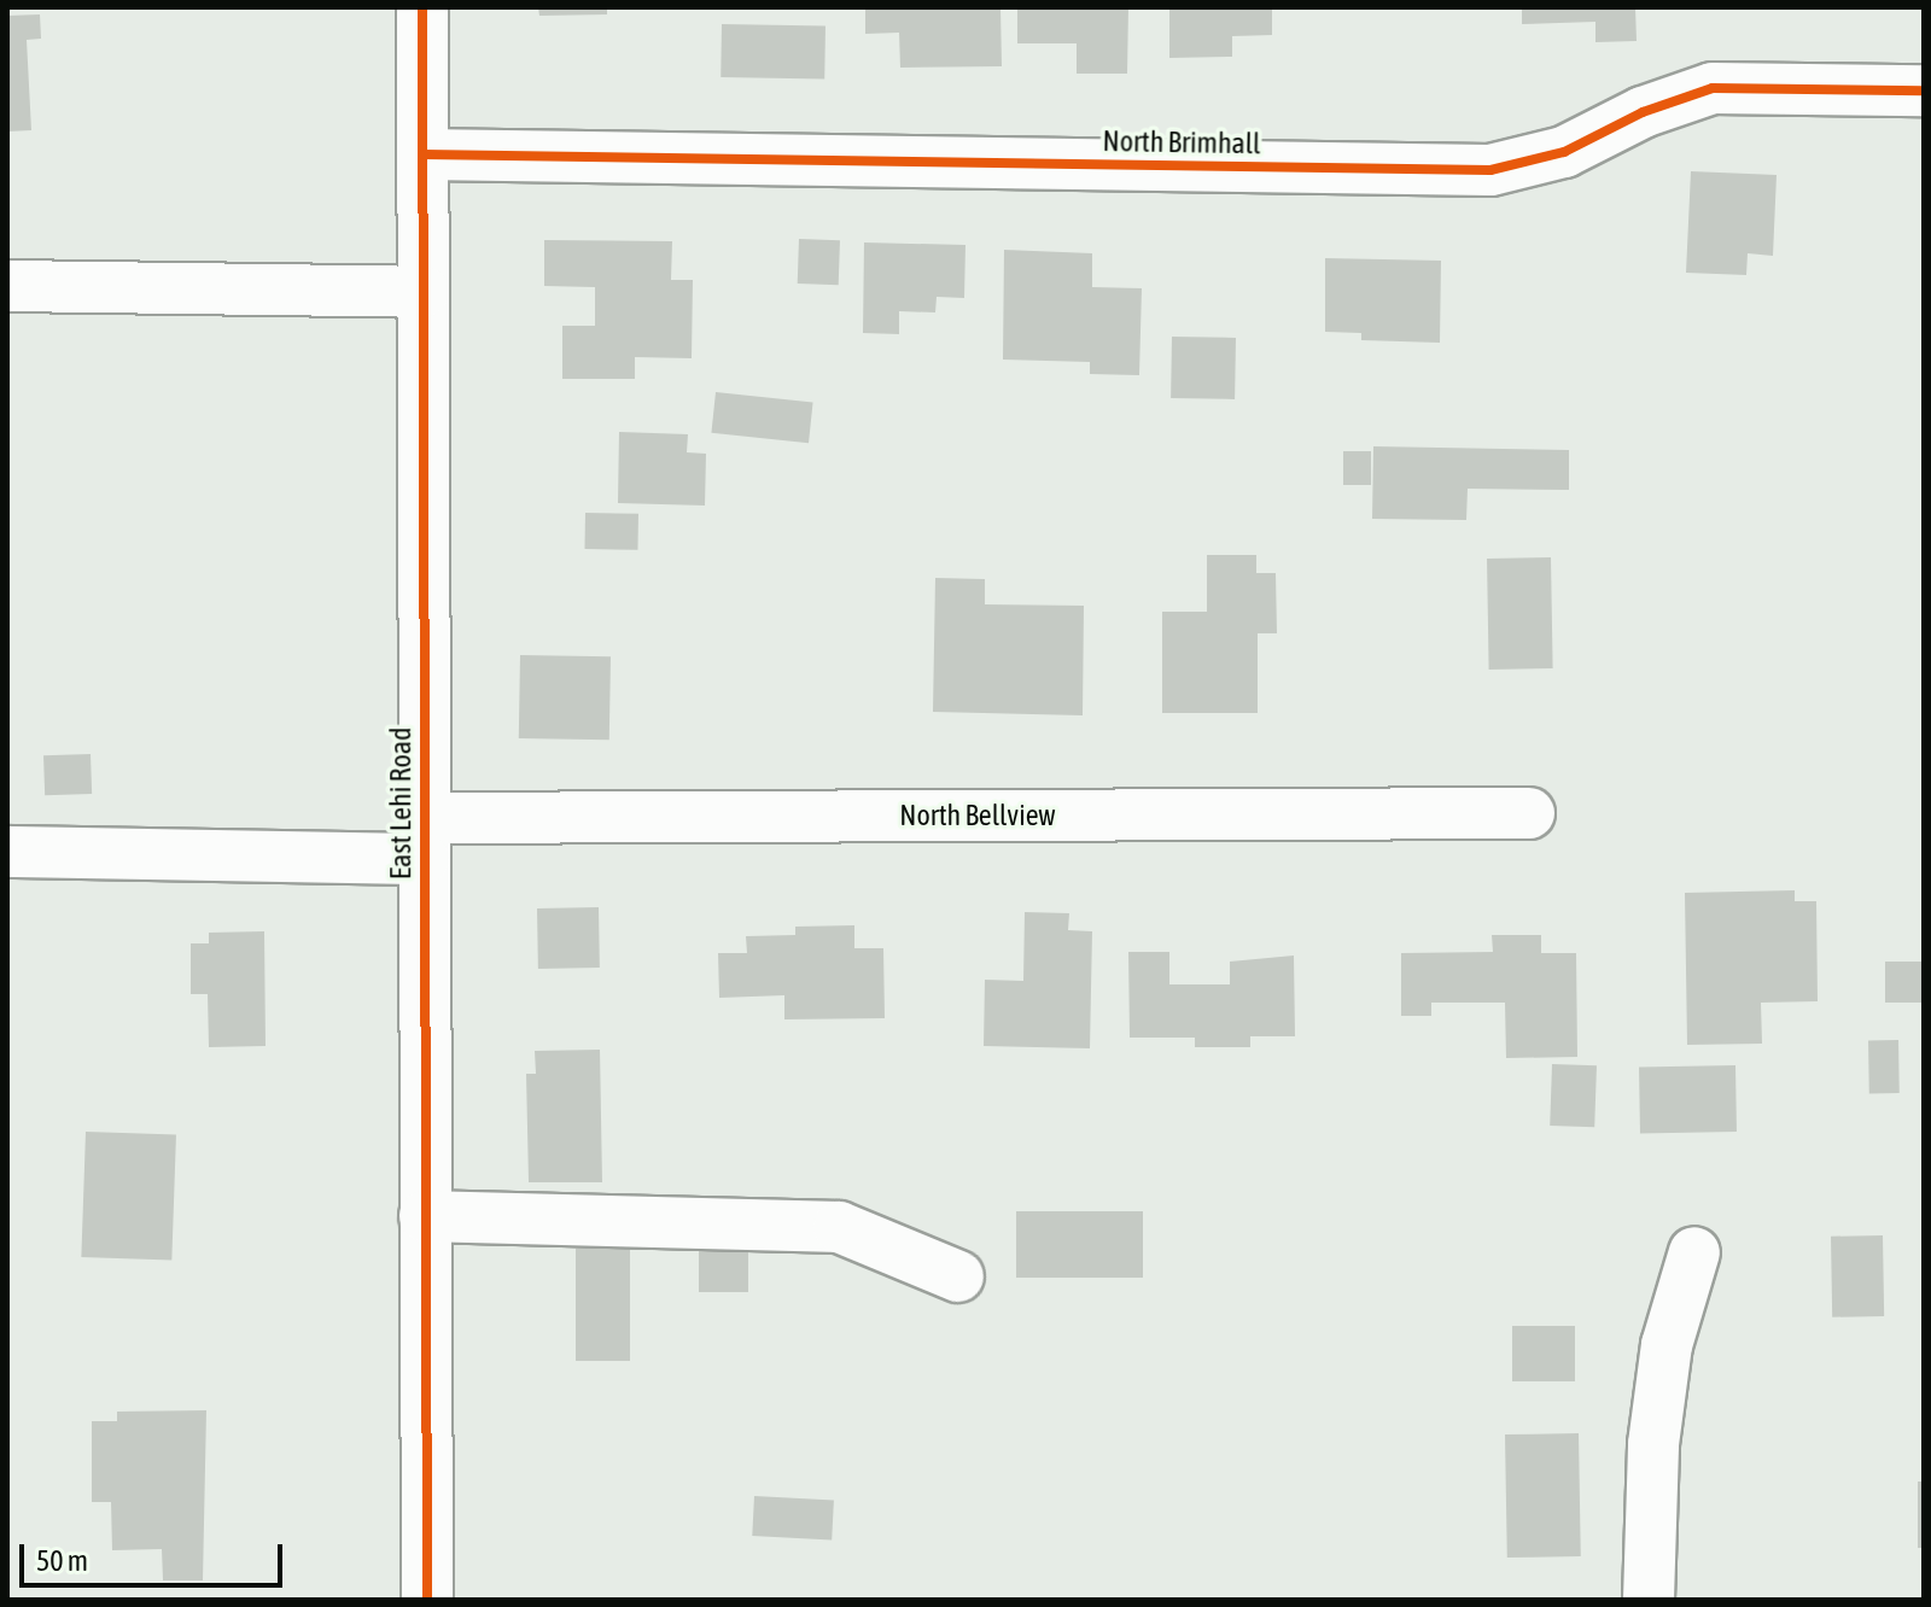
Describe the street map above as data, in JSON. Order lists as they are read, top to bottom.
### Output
{
  "streets": {
    "street": ["North Brimhall", "East Lehi Road", "North Bellview"]
  },
  "crossings": [
    ["North Brimhall", "East Lehi Road"],
    ["East Lehi Road", "North Bellview"]
  ],
  "scale_bar": "50 m"
}
